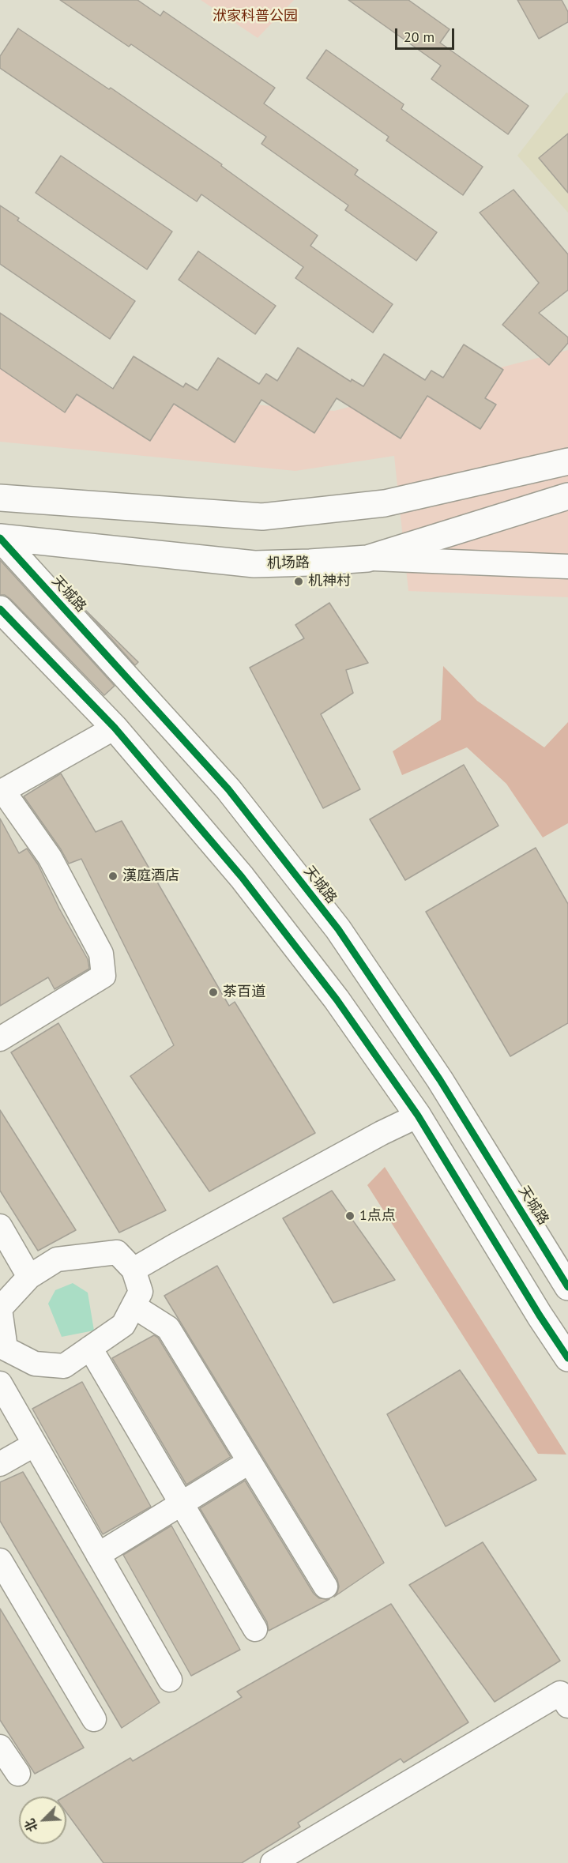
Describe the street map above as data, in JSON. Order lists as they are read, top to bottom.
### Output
{
  "streets": {
    "main road": ["机场路", "天城路"]
  },
  "crossings": [
    ["机场路", "天城路"]
  ],
  "parks": ["洑家科普公园"],
  "places": [
    "机神村",
    "漢庭酒店",
    "茶百道",
    "1点点"
  ],
  "scale_bar": "20 m",
  "north": "bottom left"
}
